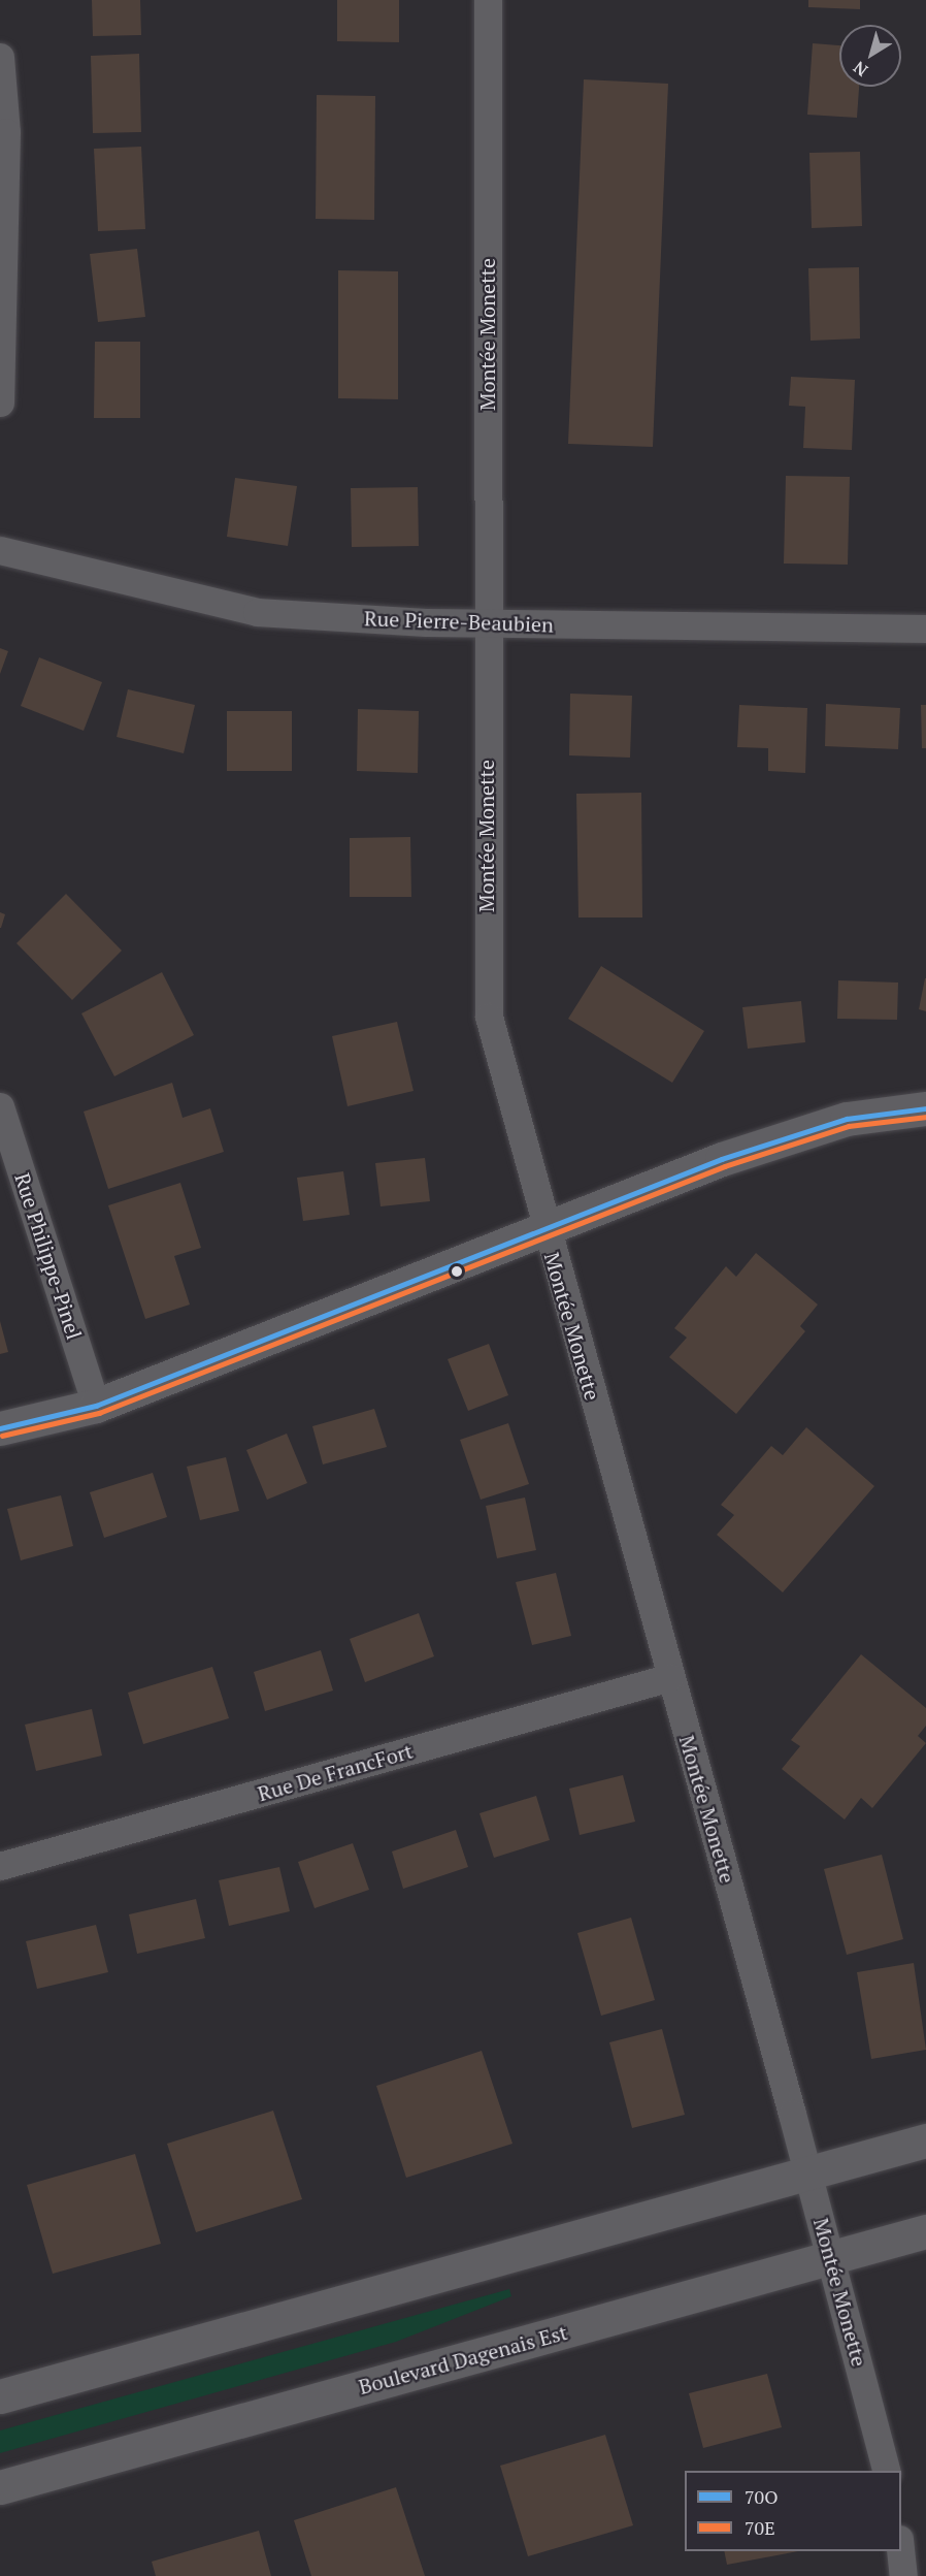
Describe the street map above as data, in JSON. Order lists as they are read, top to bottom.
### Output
{
  "streets": {
    "main road": ["Boulevard Dagenais Est"],
    "street": [
      "Montée Monette",
      "Rue Pierre-Beaubien",
      "Rue Philippe-Pinel",
      "Rue De FrancFort"
    ]
  },
  "crossings": [
    ["Montée Monette", "Rue Pierre-Beaubien"],
    ["Montée Monette", "Rue De FrancFort"],
    ["Montée Monette", "Boulevard Dagenais Est"]
  ],
  "lines": ["transit line 70O", "transit line 70E"],
  "legend": ["70O", "70E"],
  "north": "bottom left"
}
